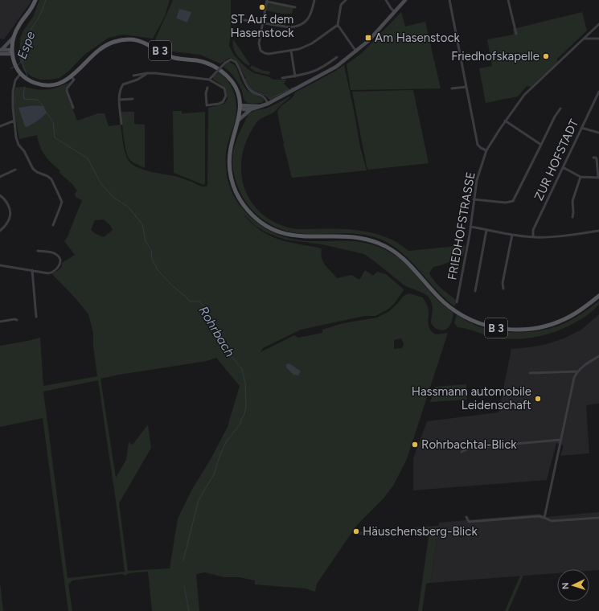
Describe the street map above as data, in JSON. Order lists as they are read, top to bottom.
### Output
{
  "streets": {
    "main road": ["B 3"],
    "street": ["ZUR HOFSTADT", "FRIEDHOFSTRASSE"]
  },
  "water": ["Espe", "Rohrbach"],
  "places": {
    "other": [
      "ST Auf dem Hasenstock",
      "Friedhofskapelle",
      "Hassmann automobile Leidenschaft",
      "Rohrbachtal-Blick",
      "Häuschensberg-Blick"
    ],
    "transit": ["Am Hasenstock"]
  },
  "north": "left"
}
